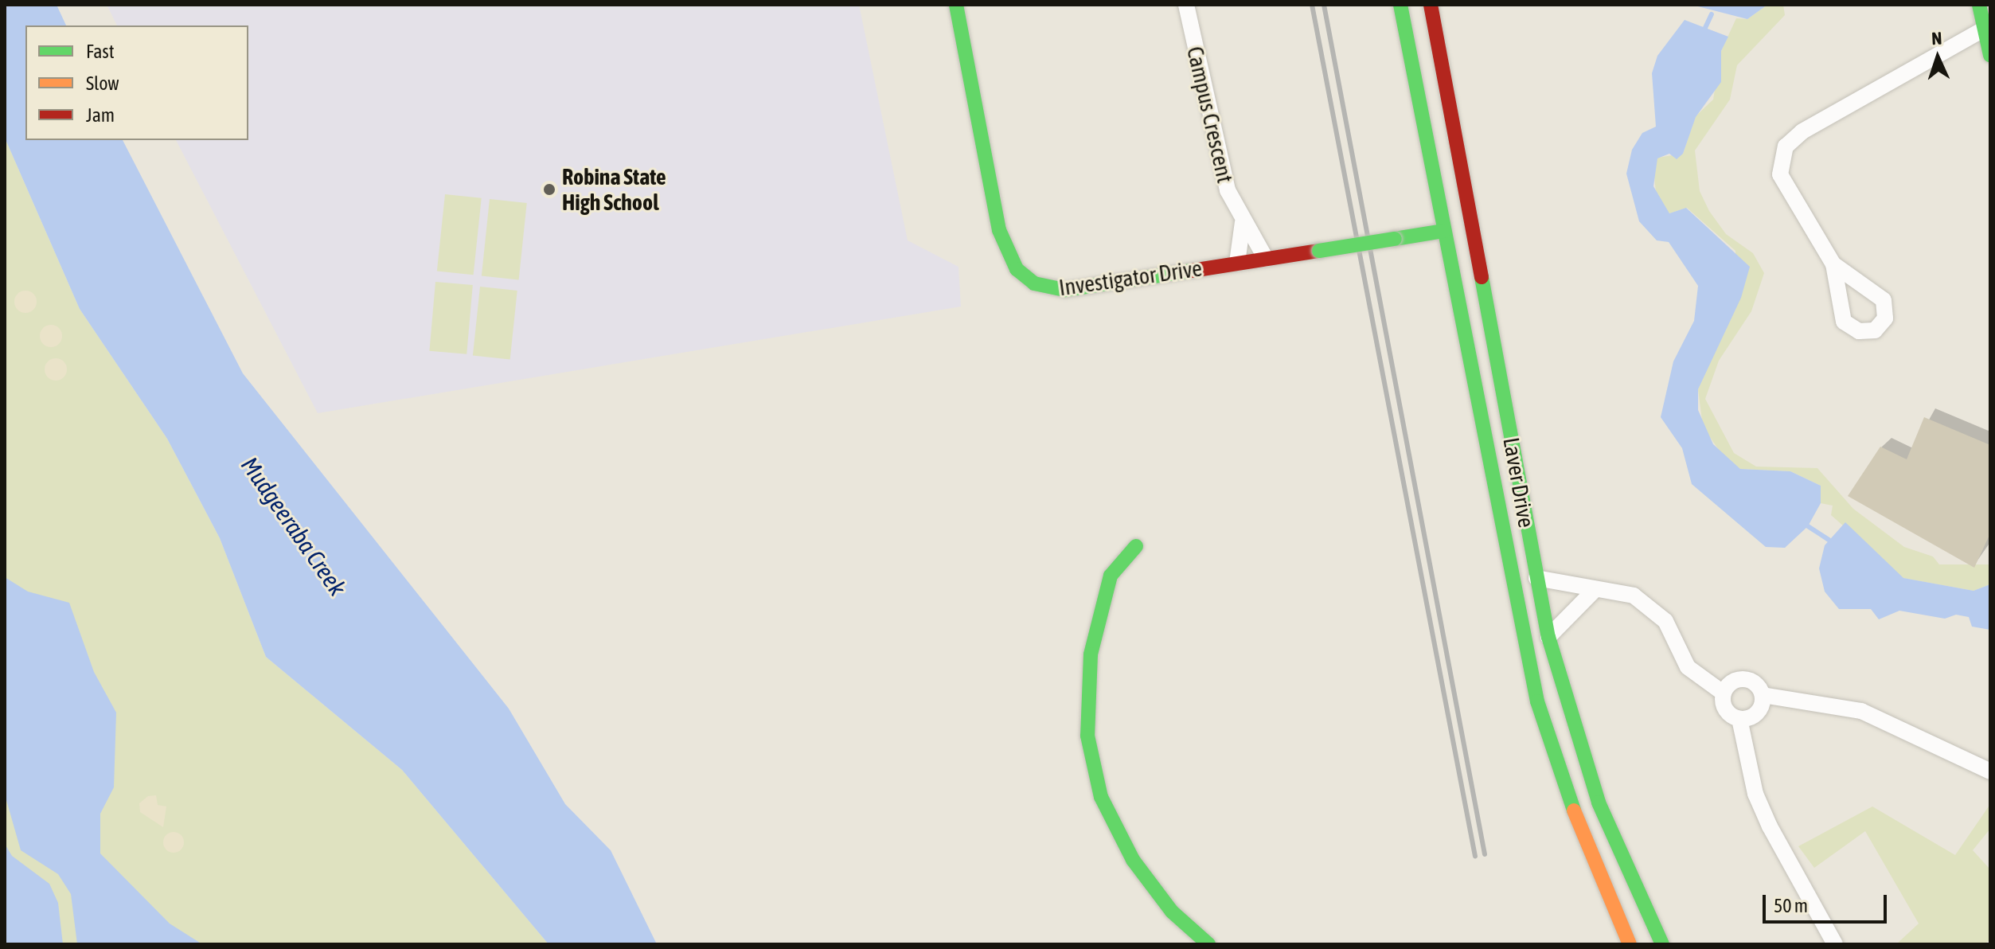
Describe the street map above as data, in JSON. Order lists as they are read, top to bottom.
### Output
{
  "streets": {
    "street": ["Campus Crescent", "Investigator Drive", "Laver Drive"]
  },
  "crossings": [
    ["Campus Crescent", "Investigator Drive"],
    ["Investigator Drive", "Laver Drive"]
  ],
  "water": ["Mudgeeraba Creek"],
  "places": ["Robina State High School"],
  "legend": ["Fast", "Slow", "Jam"],
  "scale_bar": "50 m",
  "north": "top"
}
